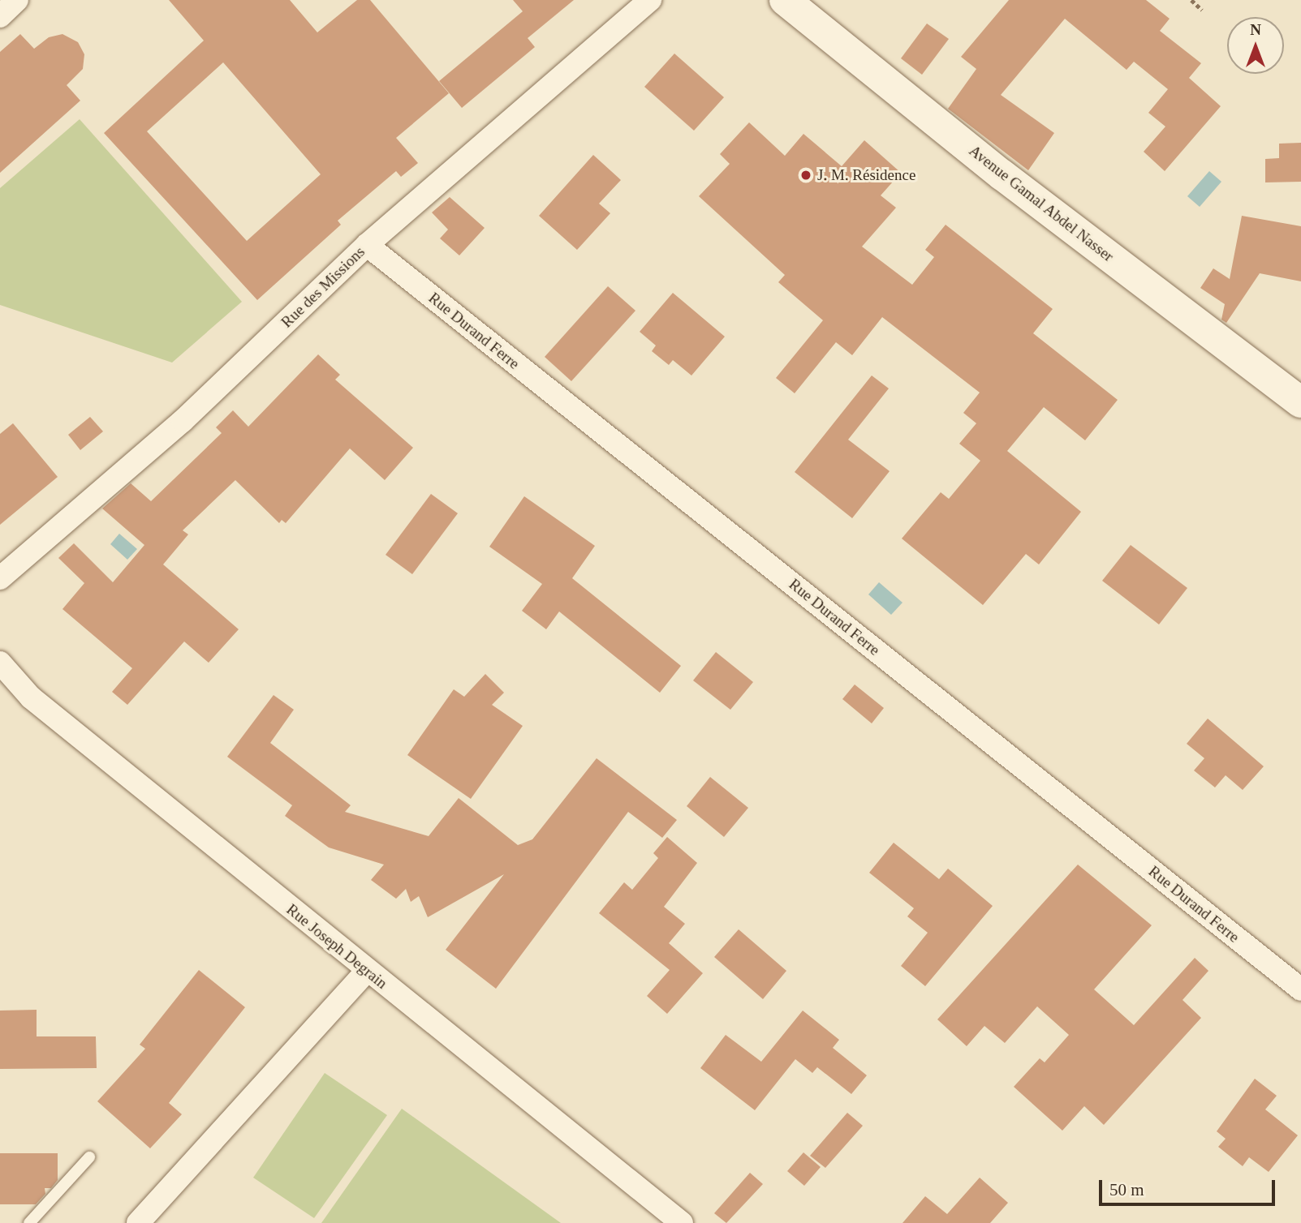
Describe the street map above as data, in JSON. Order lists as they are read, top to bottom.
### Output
{
  "streets": {
    "street": [
      "Avenue Gamal Abdel Nasser",
      "Rue des Missions",
      "Rue Durand Ferre",
      "Rue Joseph Degrain"
    ]
  },
  "crossings": [
    ["Rue des Missions", "Rue Durand Ferre"]
  ],
  "places": ["J. M. Résidence"],
  "scale_bar": "50 m",
  "north": "top"
}
